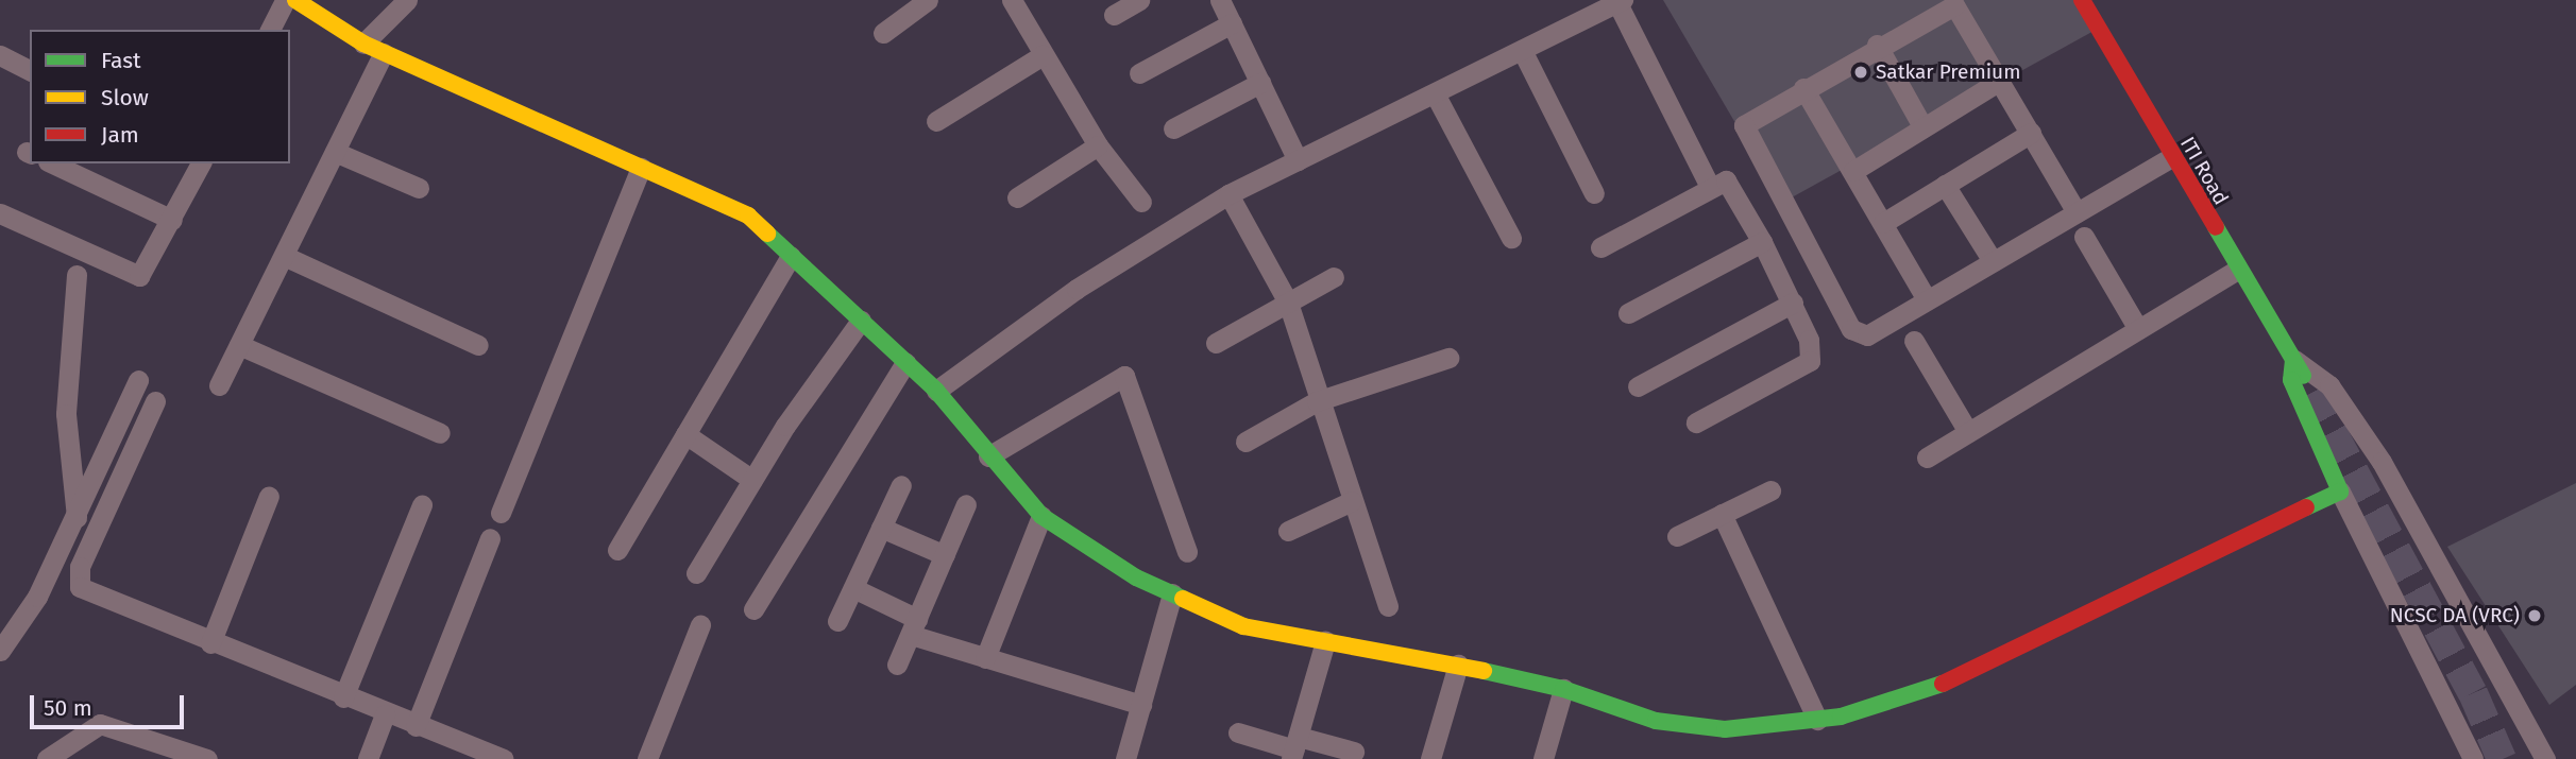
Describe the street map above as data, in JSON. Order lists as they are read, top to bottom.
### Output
{
  "streets": {
    "street": ["ITI Road"]
  },
  "places": ["Satkar Premium", "NCSC DA (VRC)"],
  "legend": ["Fast", "Slow", "Jam"],
  "scale_bar": "50 m"
}
